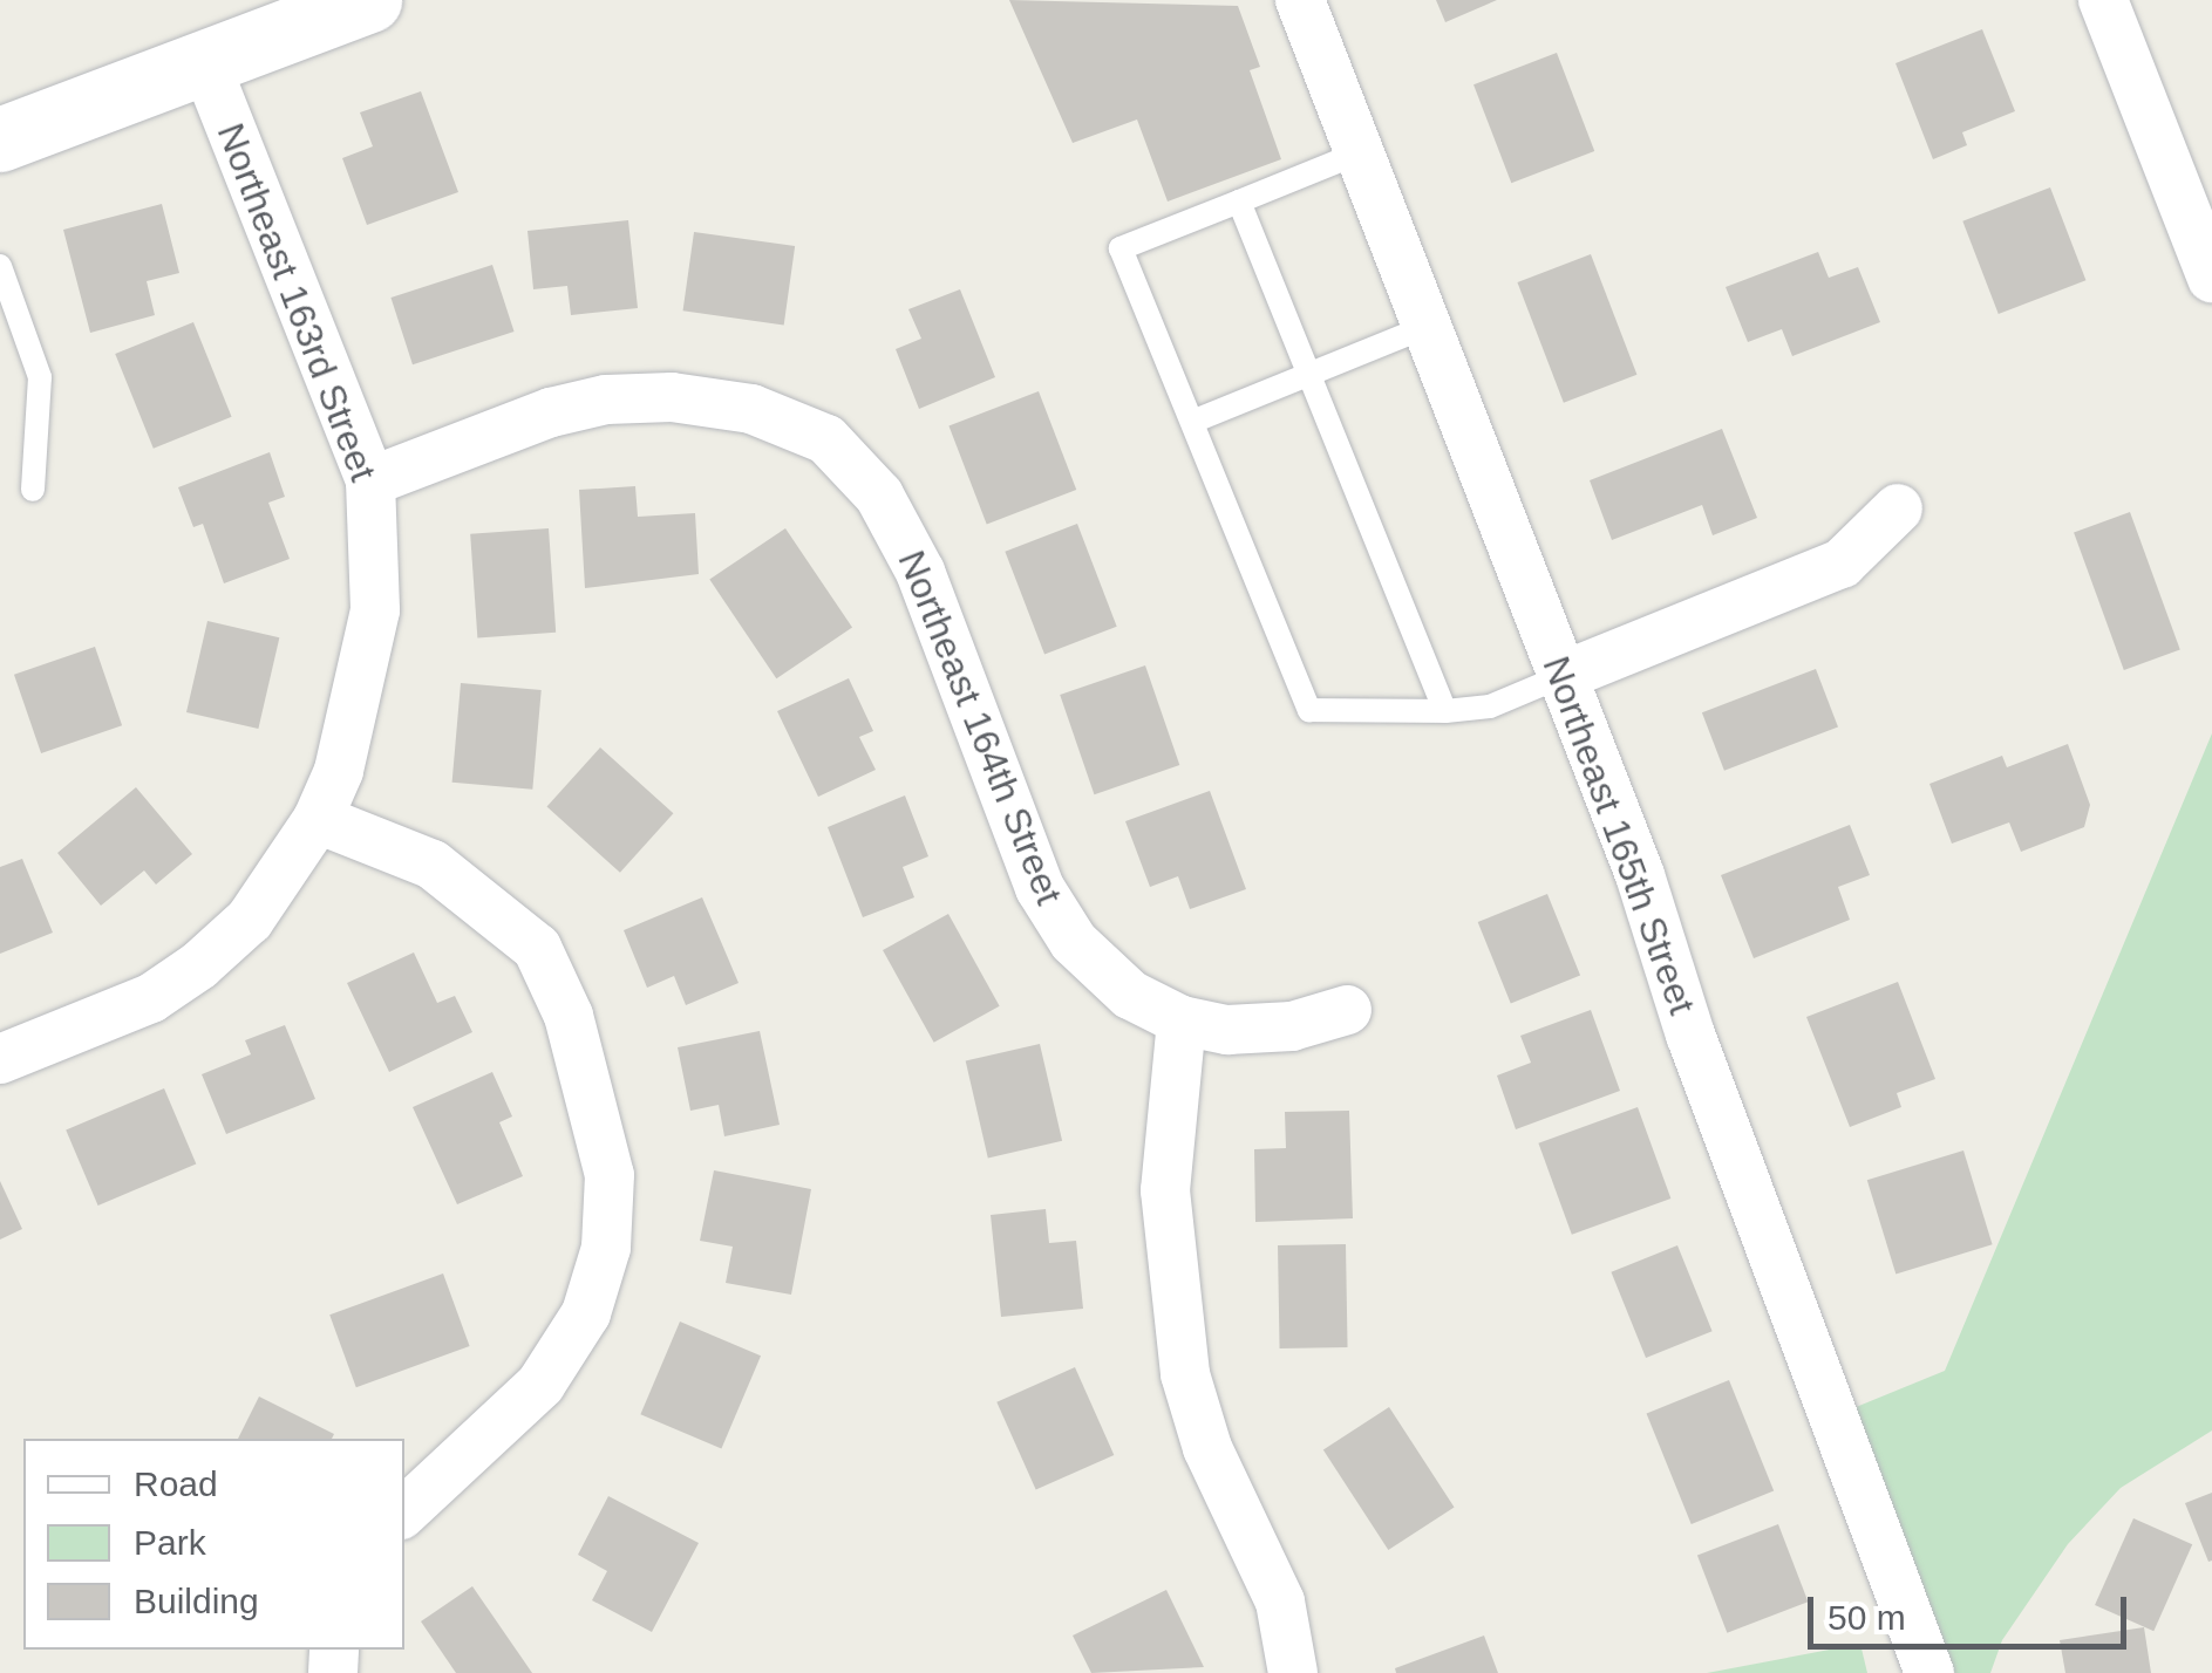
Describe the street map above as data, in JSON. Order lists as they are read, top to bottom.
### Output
{
  "streets": {
    "street": ["Northeast 163rd Street", "Northeast 164th Street", "Northeast 165th Street"]
  },
  "crossings": [
    ["Northeast 163rd Street", "Northeast 164th Street"]
  ],
  "legend": ["Road", "Park", "Building"],
  "scale_bar": "50 m"
}
